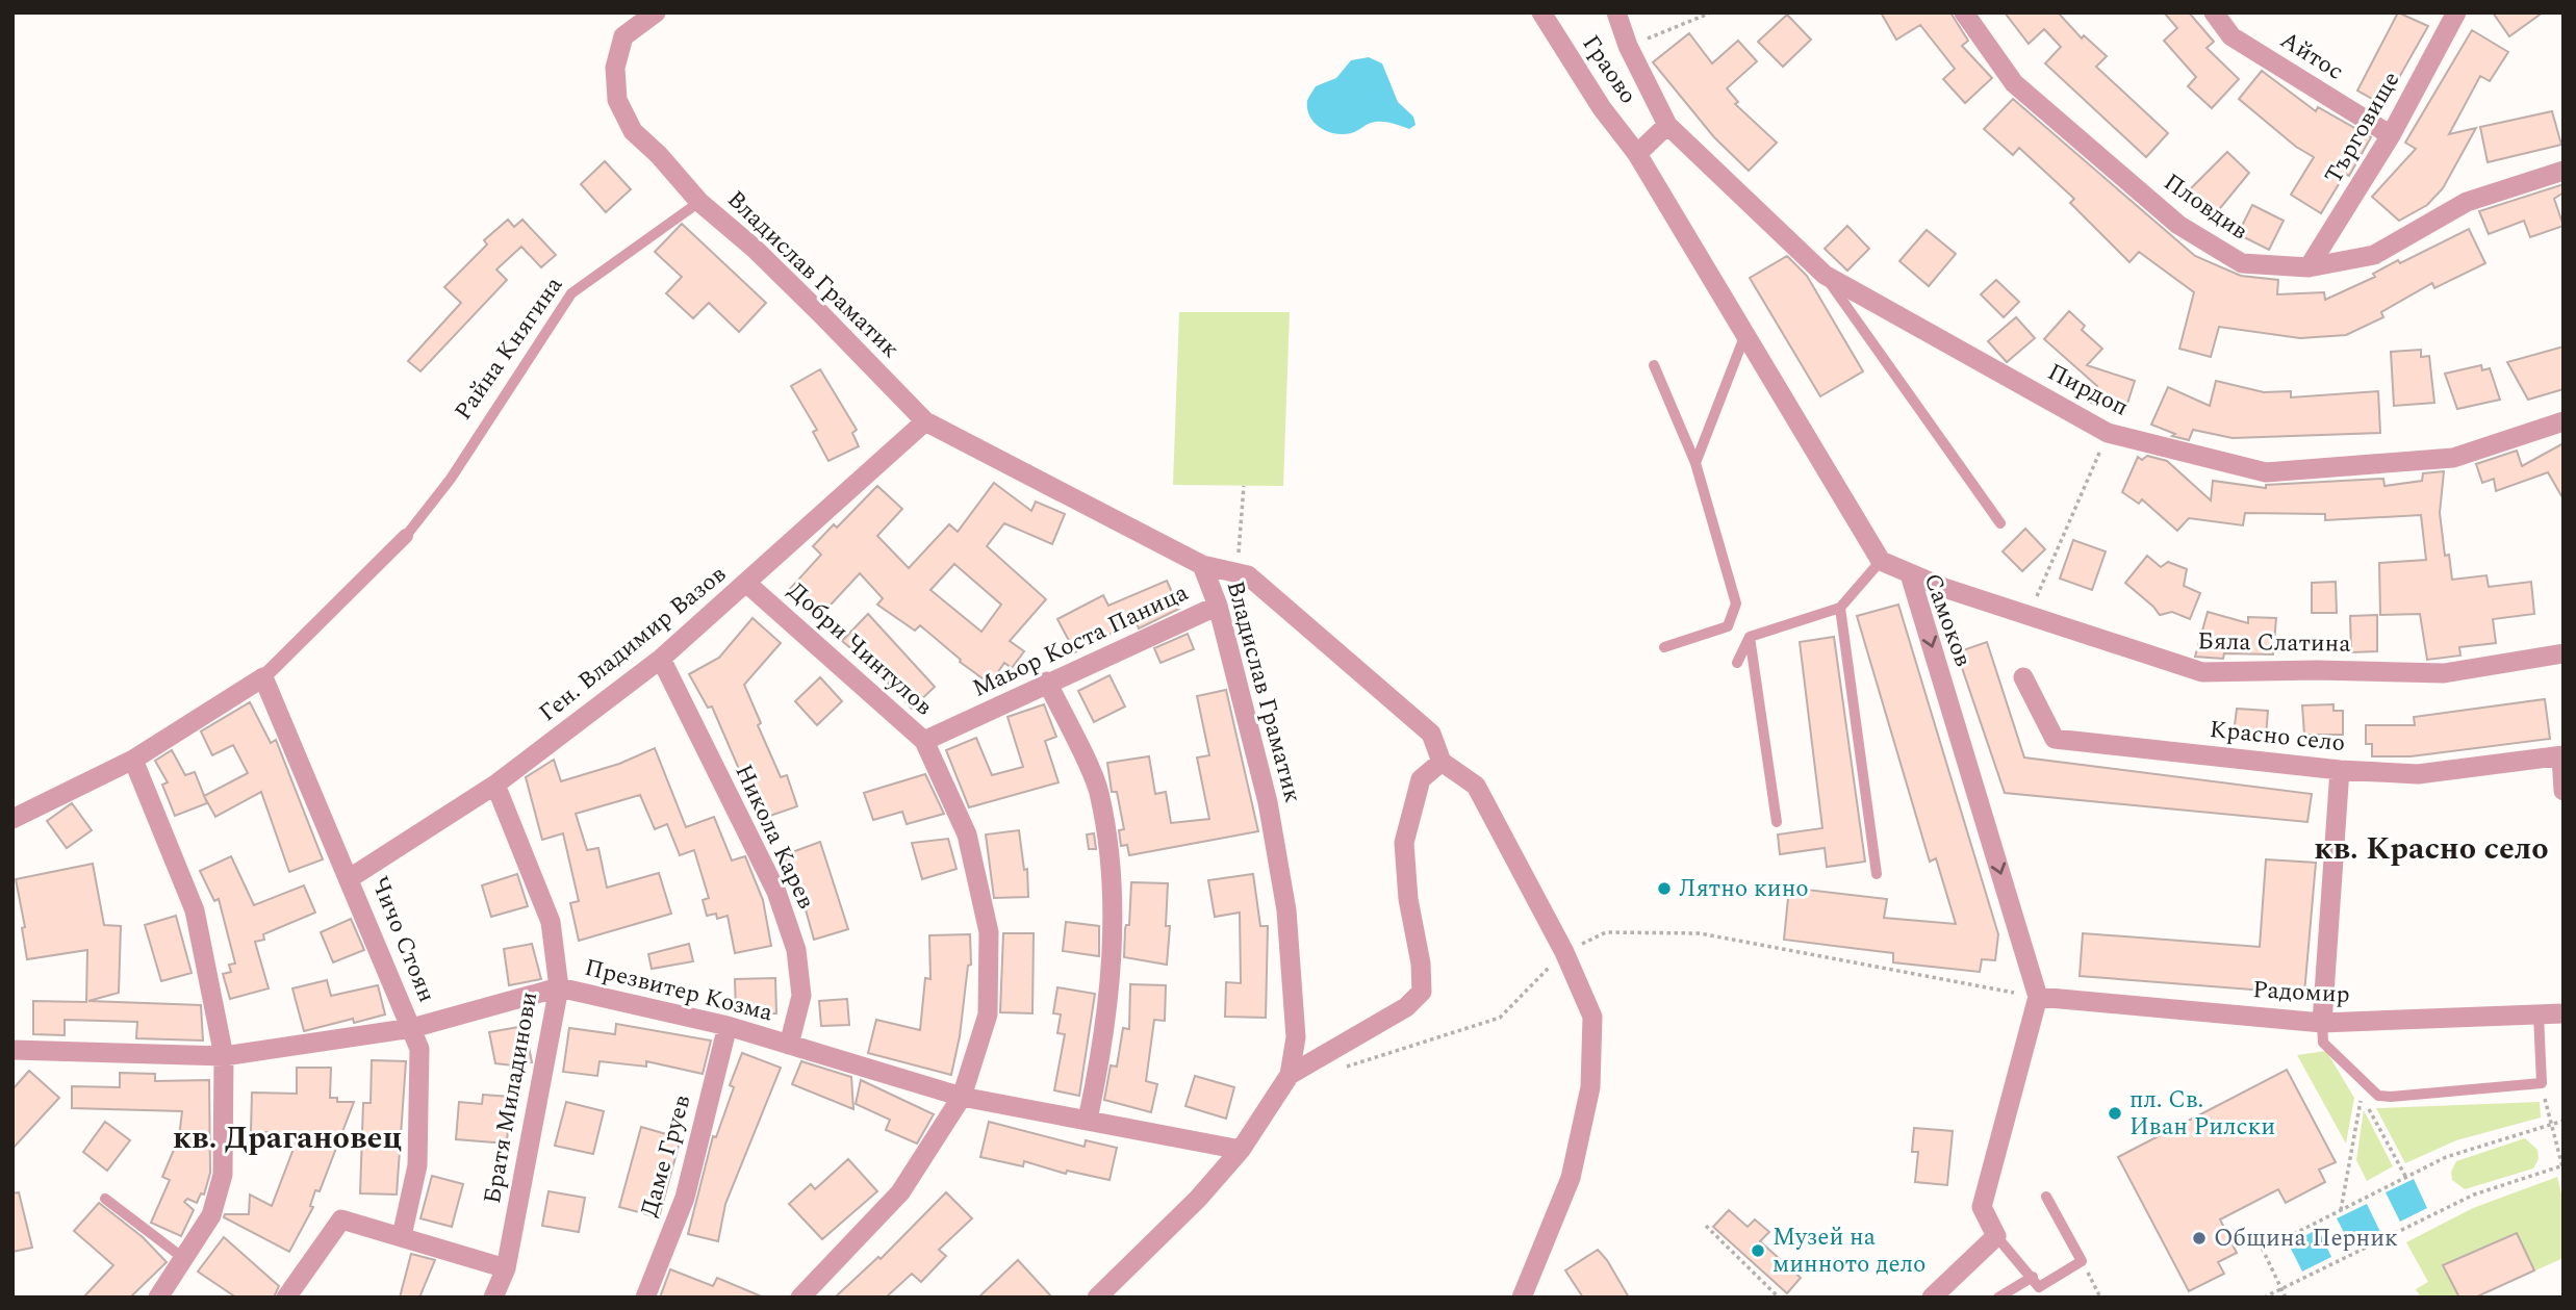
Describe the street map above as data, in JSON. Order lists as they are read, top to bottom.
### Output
{
  "streets": {
    "street": [
      "Айтос",
      "Граово",
      "Търговище",
      "Пловдив",
      "Владислав Граматик",
      "Пирдоп",
      "Самоков",
      "Маьор Коста Паница",
      "Бяла Слатина",
      "Ген. Владимир Вазов",
      "Добри Чинтулов",
      "Красно село",
      "Никола Карев",
      "Чичо Стоян",
      "Презвитер Козма",
      "Радомир",
      "Братя Миладинови",
      "Даме Груев"
    ],
    "lane": ["Райна Княгина"]
  },
  "crossings": [
    ["Айтос", "Търговище"],
    ["Търговище", "Пловдив"],
    ["Владислав Граматик", "Райна Княгина"],
    ["Владислав Граматик", "Маьор Коста Паница"],
    ["Владислав Граматик", "Ген. Владимир Вазов"],
    ["Владислав Граматик", "Презвитер Козма"],
    ["Самоков", "Бяла Слатина"],
    ["Самоков", "Радомир"],
    ["Маьор Коста Паница", "Добри Чинтулов"],
    ["Ген. Владимир Вазов", "Добри Чинтулов"],
    ["Ген. Владимир Вазов", "Никола Карев"],
    ["Ген. Владимир Вазов", "Чичо Стоян"],
    ["Ген. Владимир Вазов", "Братя Миладинови"],
    ["Добри Чинтулов", "Презвитер Козма"],
    ["Никола Карев", "Презвитер Козма"],
    ["Чичо Стоян", "Презвитер Козма"],
    ["Презвитер Козма", "Братя Миладинови"],
    ["Презвитер Козма", "Даме Груев"]
  ],
  "one_way": ["Самоков"],
  "districts": ["кв. Красно село", "кв. Драгановец"],
  "places": [
    "Лятно кино",
    "пл. Св. Иван Рилски",
    "Община Перник",
    "Музей на минното дело"
  ]
}
